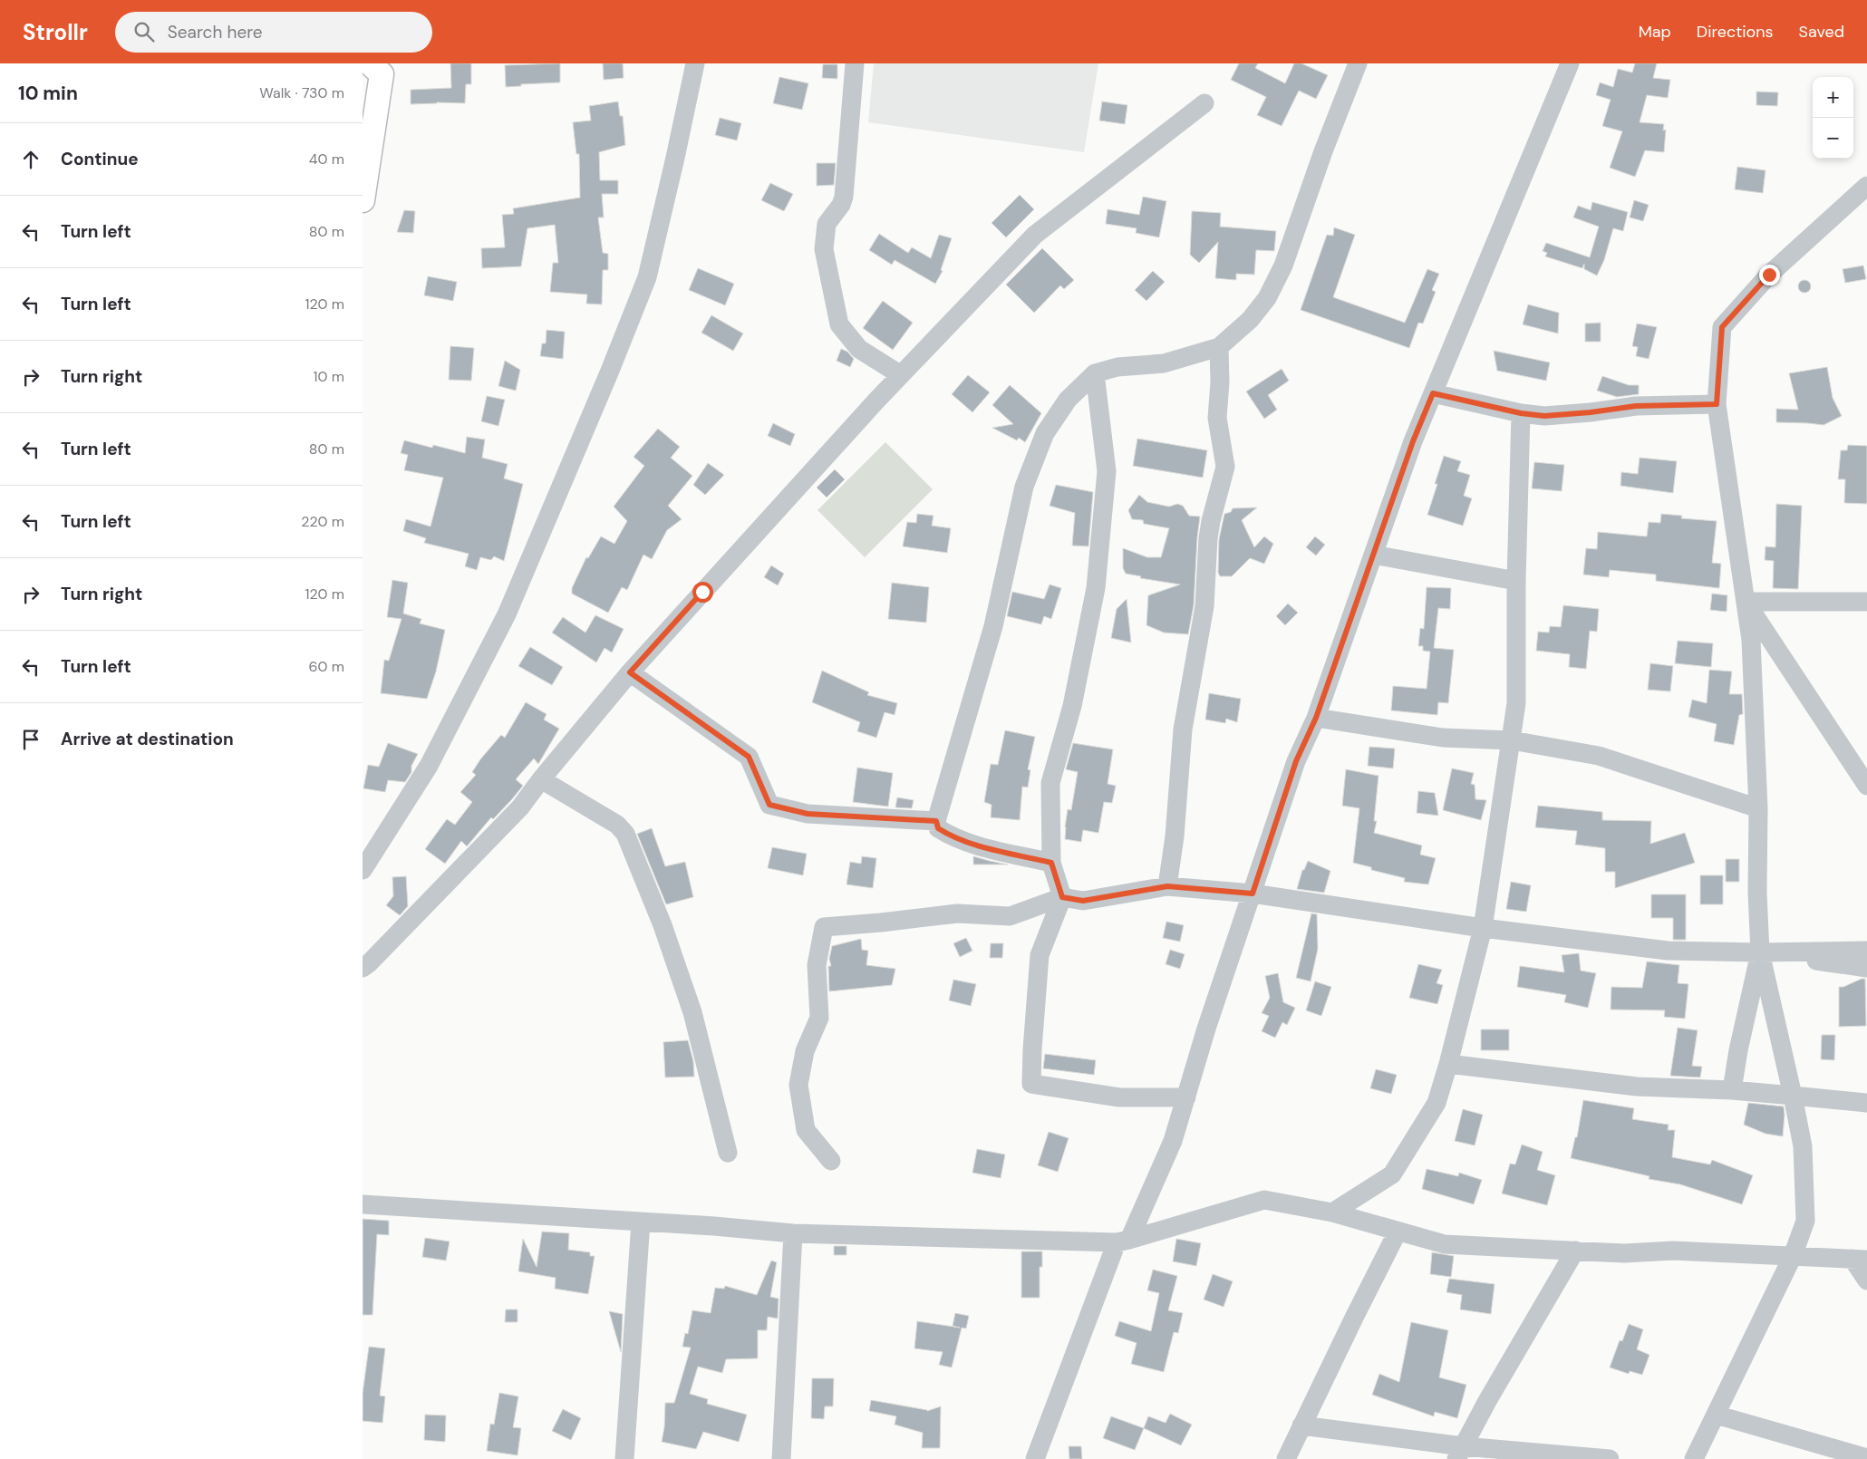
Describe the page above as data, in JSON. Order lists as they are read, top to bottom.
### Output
{
  "page": {
    "header": "Strollr",
    "search": "Search here",
    "nav": ["Map", "Directions", "Saved"],
    "heading": ["10 min", "Walk · 730 m"],
    "map_buttons": ["+", "−"],
    "list": [
      ["Continue", "40 m"],
      ["Turn left", "80 m"],
      ["Turn left", "120 m"],
      ["Turn right", "10 m"],
      ["Turn left", "80 m"],
      ["Turn left", "220 m"],
      ["Turn right", "120 m"],
      ["Turn left", "60 m"],
      "Arrive at destination"
    ]
  }
}
